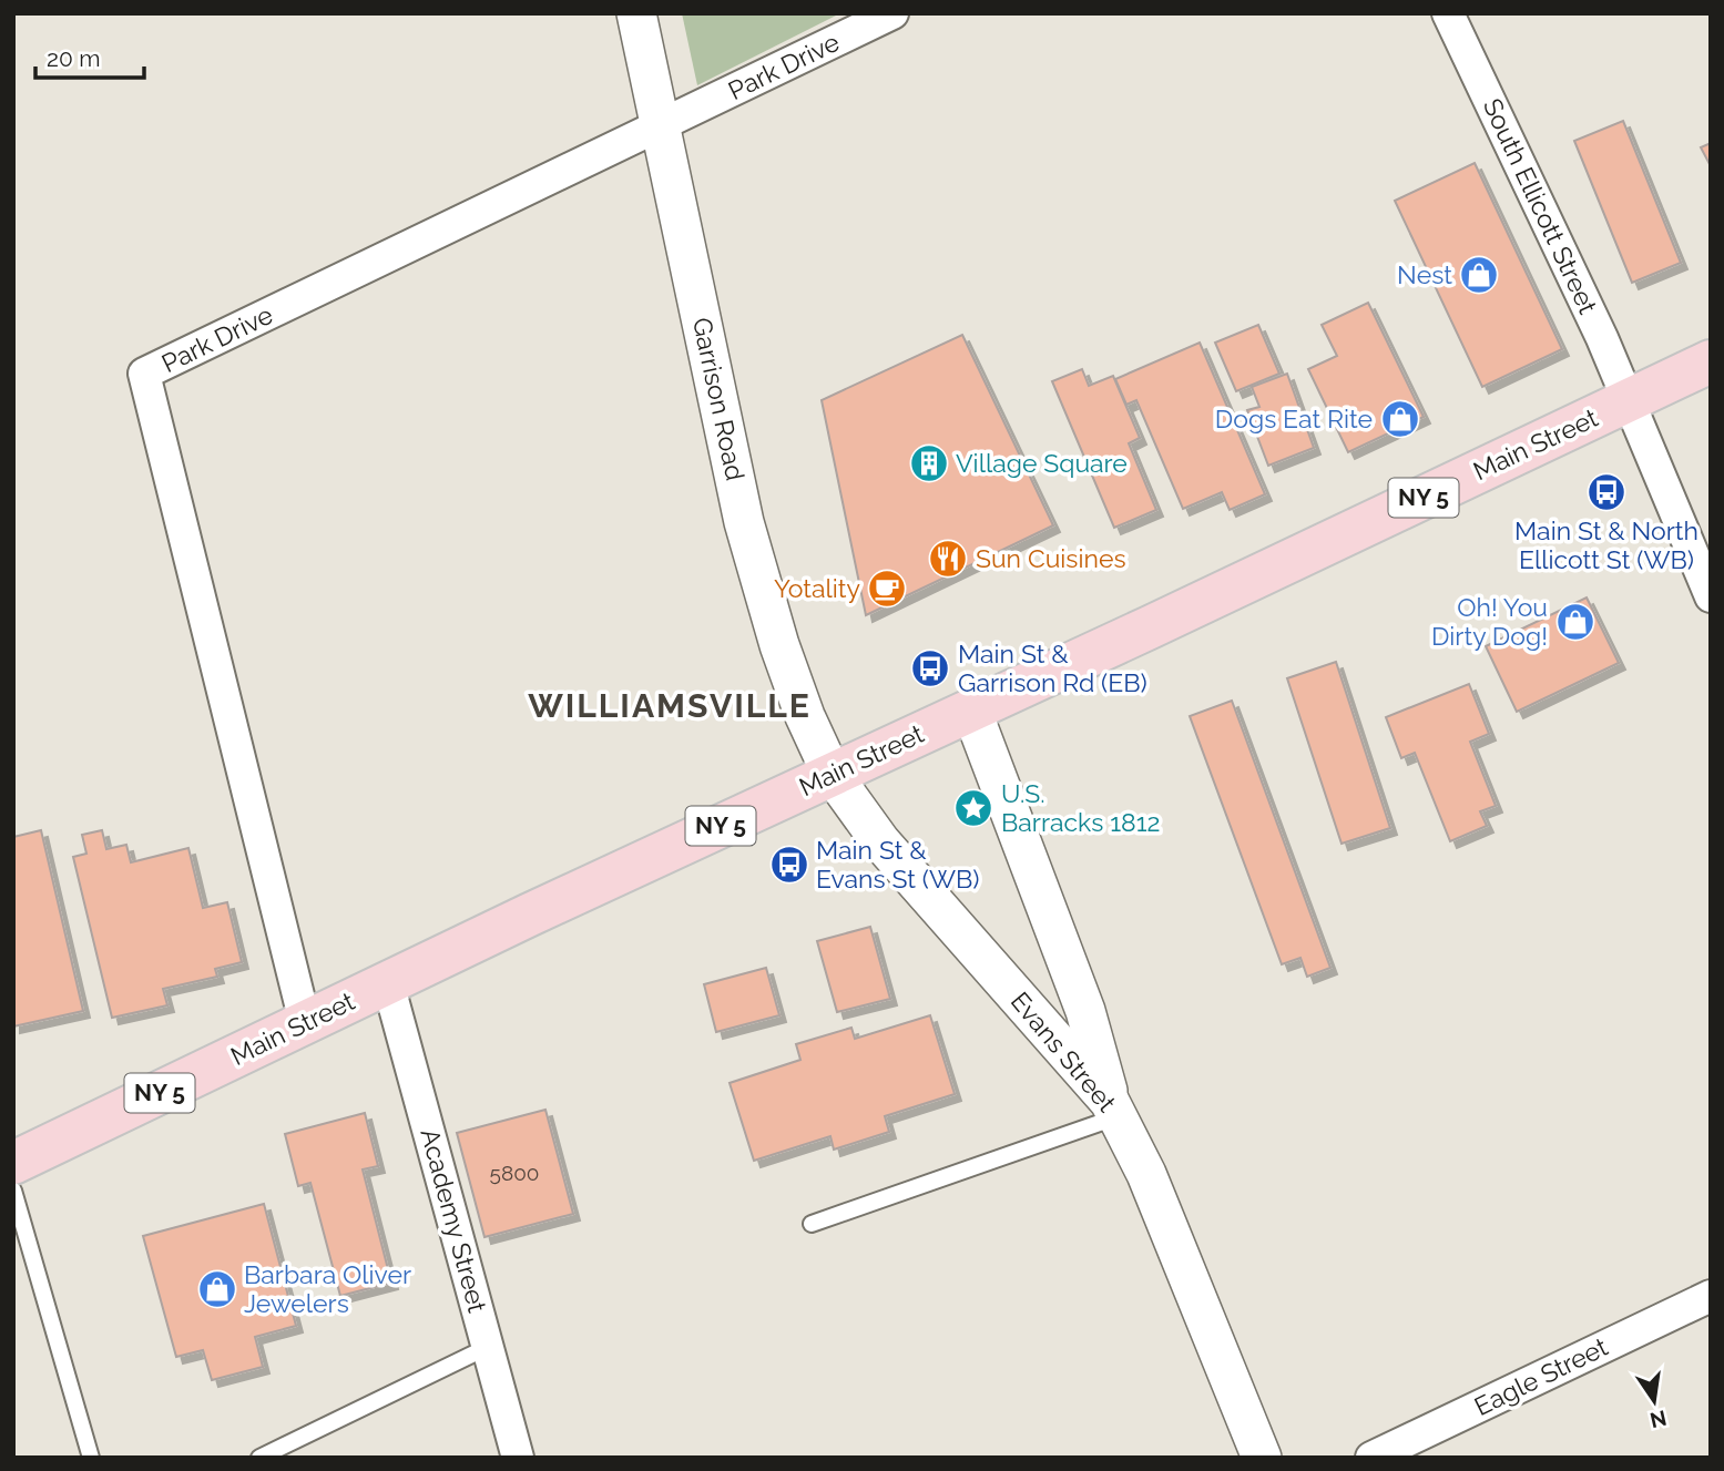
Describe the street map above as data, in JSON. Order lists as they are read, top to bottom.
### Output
{
  "streets": {
    "main road": ["Main Street", "NY 5"],
    "street": [
      "Park Drive",
      "South Ellicott Street",
      "Garrison Road",
      "Evans Street",
      "Academy Street",
      "Eagle Street"
    ]
  },
  "crossings": [
    ["Park Drive", "Garrison Road"],
    ["Park Drive", "Main Street"],
    ["South Ellicott Street", "Main Street"],
    ["Garrison Road", "Main Street"],
    ["Garrison Road", "Evans Street"],
    ["Main Street", "Evans Street"],
    ["Main Street", "Academy Street"]
  ],
  "districts": ["WILLIAMSVILLE"],
  "places": {
    "shop": [
      "Nest",
      "Dogs Eat Rite",
      "Oh! You Dirty Dog!",
      "Barbara Oliver Jewelers"
    ],
    "building": ["Village Square"],
    "bus stop": ["Main St & North Ellicott St (WB)", "Main St & Garrison Rd (EB)", "Main St & Evans St (WB)"],
    "restaurant": ["Sun Cuisines"],
    "cafe": ["Yotality"],
    "place": ["U.S. Barracks 1812"]
  },
  "house_numbers": ["5800"],
  "scale_bar": "20 m",
  "north": "bottom"
}
